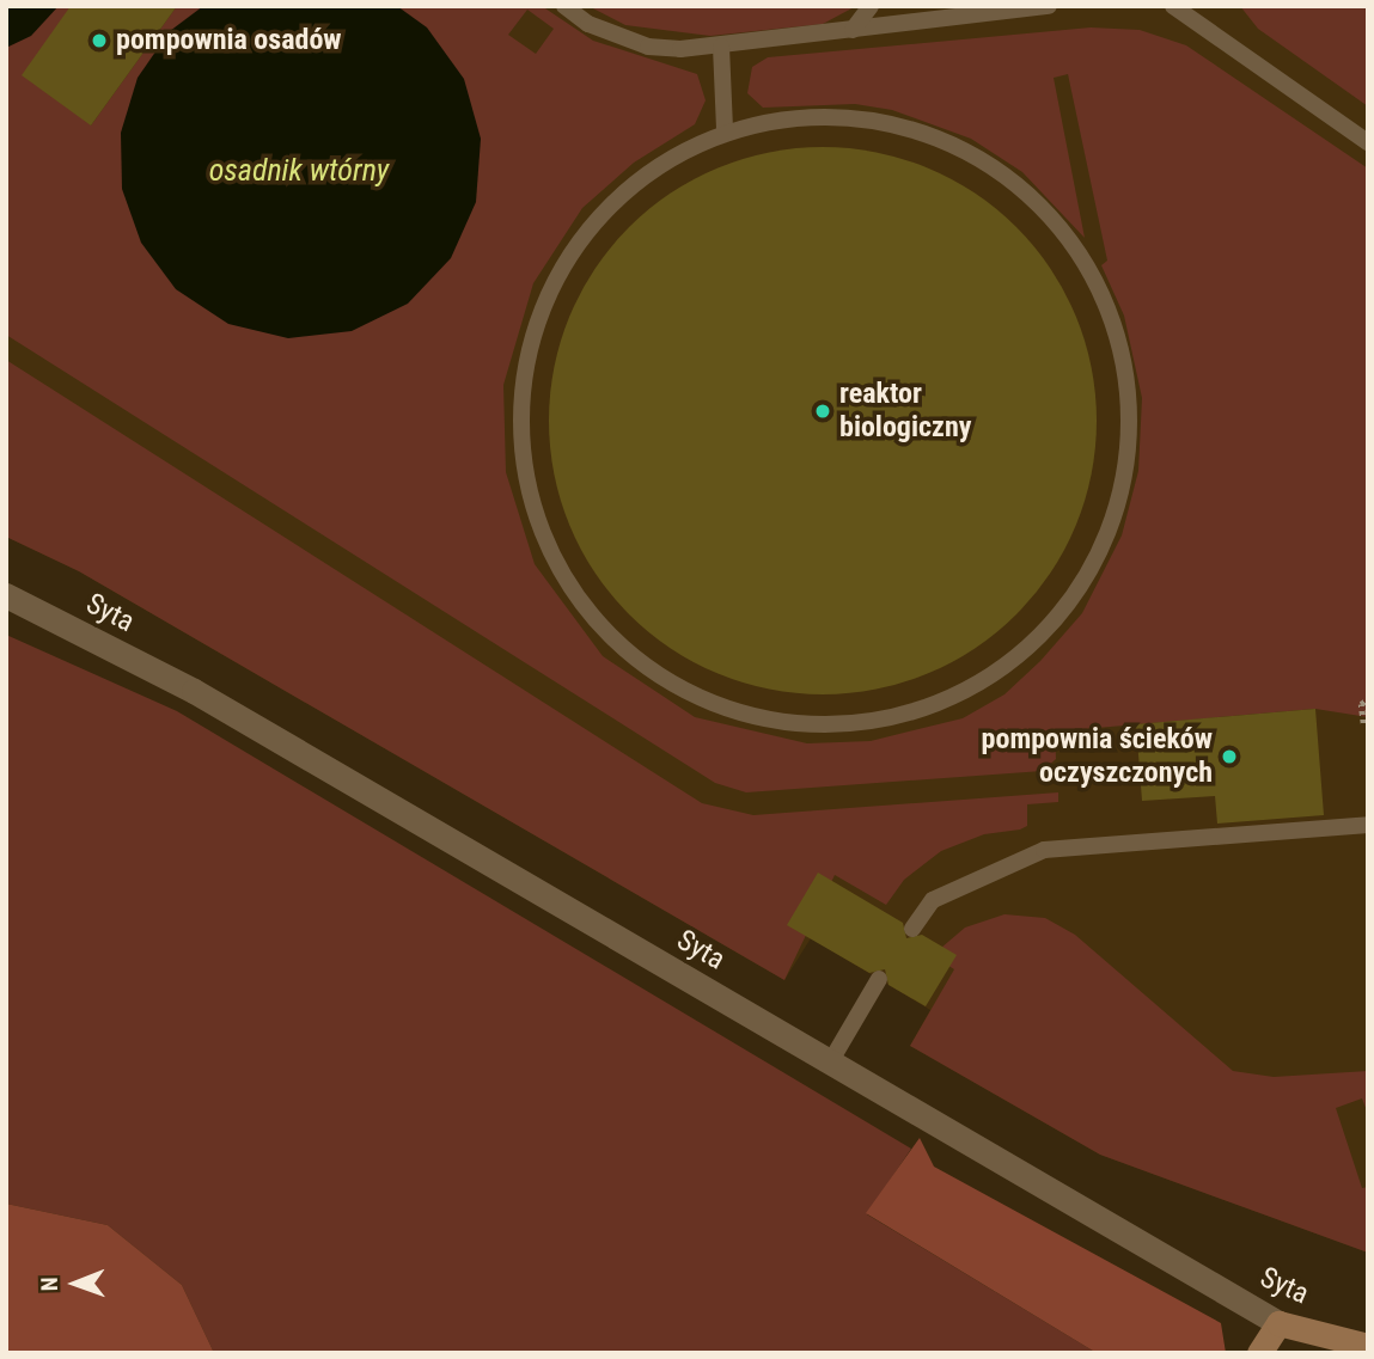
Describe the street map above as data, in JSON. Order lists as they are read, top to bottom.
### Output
{
  "streets": {
    "street": ["Syta"]
  },
  "water": ["osadnik wtórny"],
  "places": ["pompownia osadów", "reaktor biologiczny", "pompownia ścieków oczyszczonych"],
  "north": "left"
}
